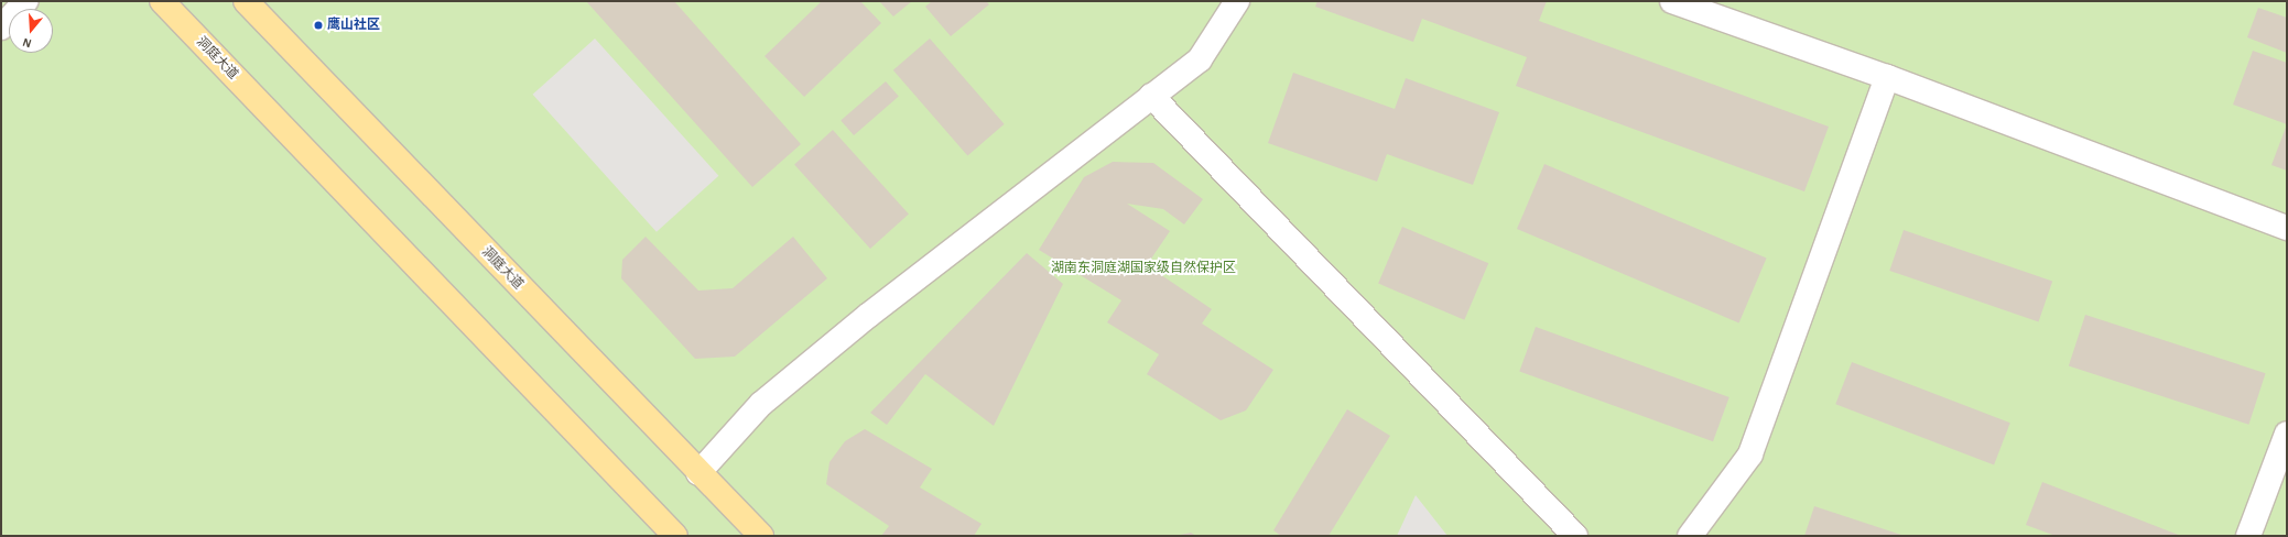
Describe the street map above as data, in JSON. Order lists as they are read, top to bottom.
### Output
{
  "streets": {
    "main road": ["洞庭大道"]
  },
  "parks": ["湖南东洞庭湖国家级自然保护区"],
  "places": ["鹰山社区"],
  "north": "bottom"
}
